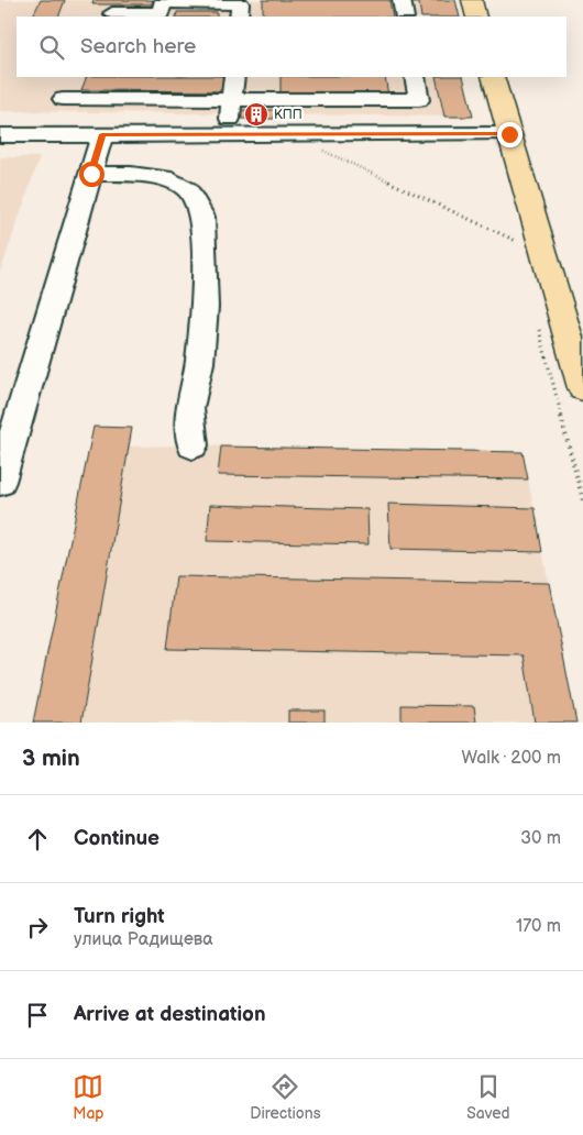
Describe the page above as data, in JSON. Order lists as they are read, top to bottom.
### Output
{
  "places": {
    "building": ["КПП"]
  },
  "page": {
    "search": "Search here",
    "heading": ["3 min", "Walk · 200 m"],
    "list": [
      ["Continue", "30 m"],
      ["Turn right", "улица Радищева", "170 m"],
      "Arrive at destination"
    ],
    "nav": ["Map", "Directions", "Saved"]
  }
}
